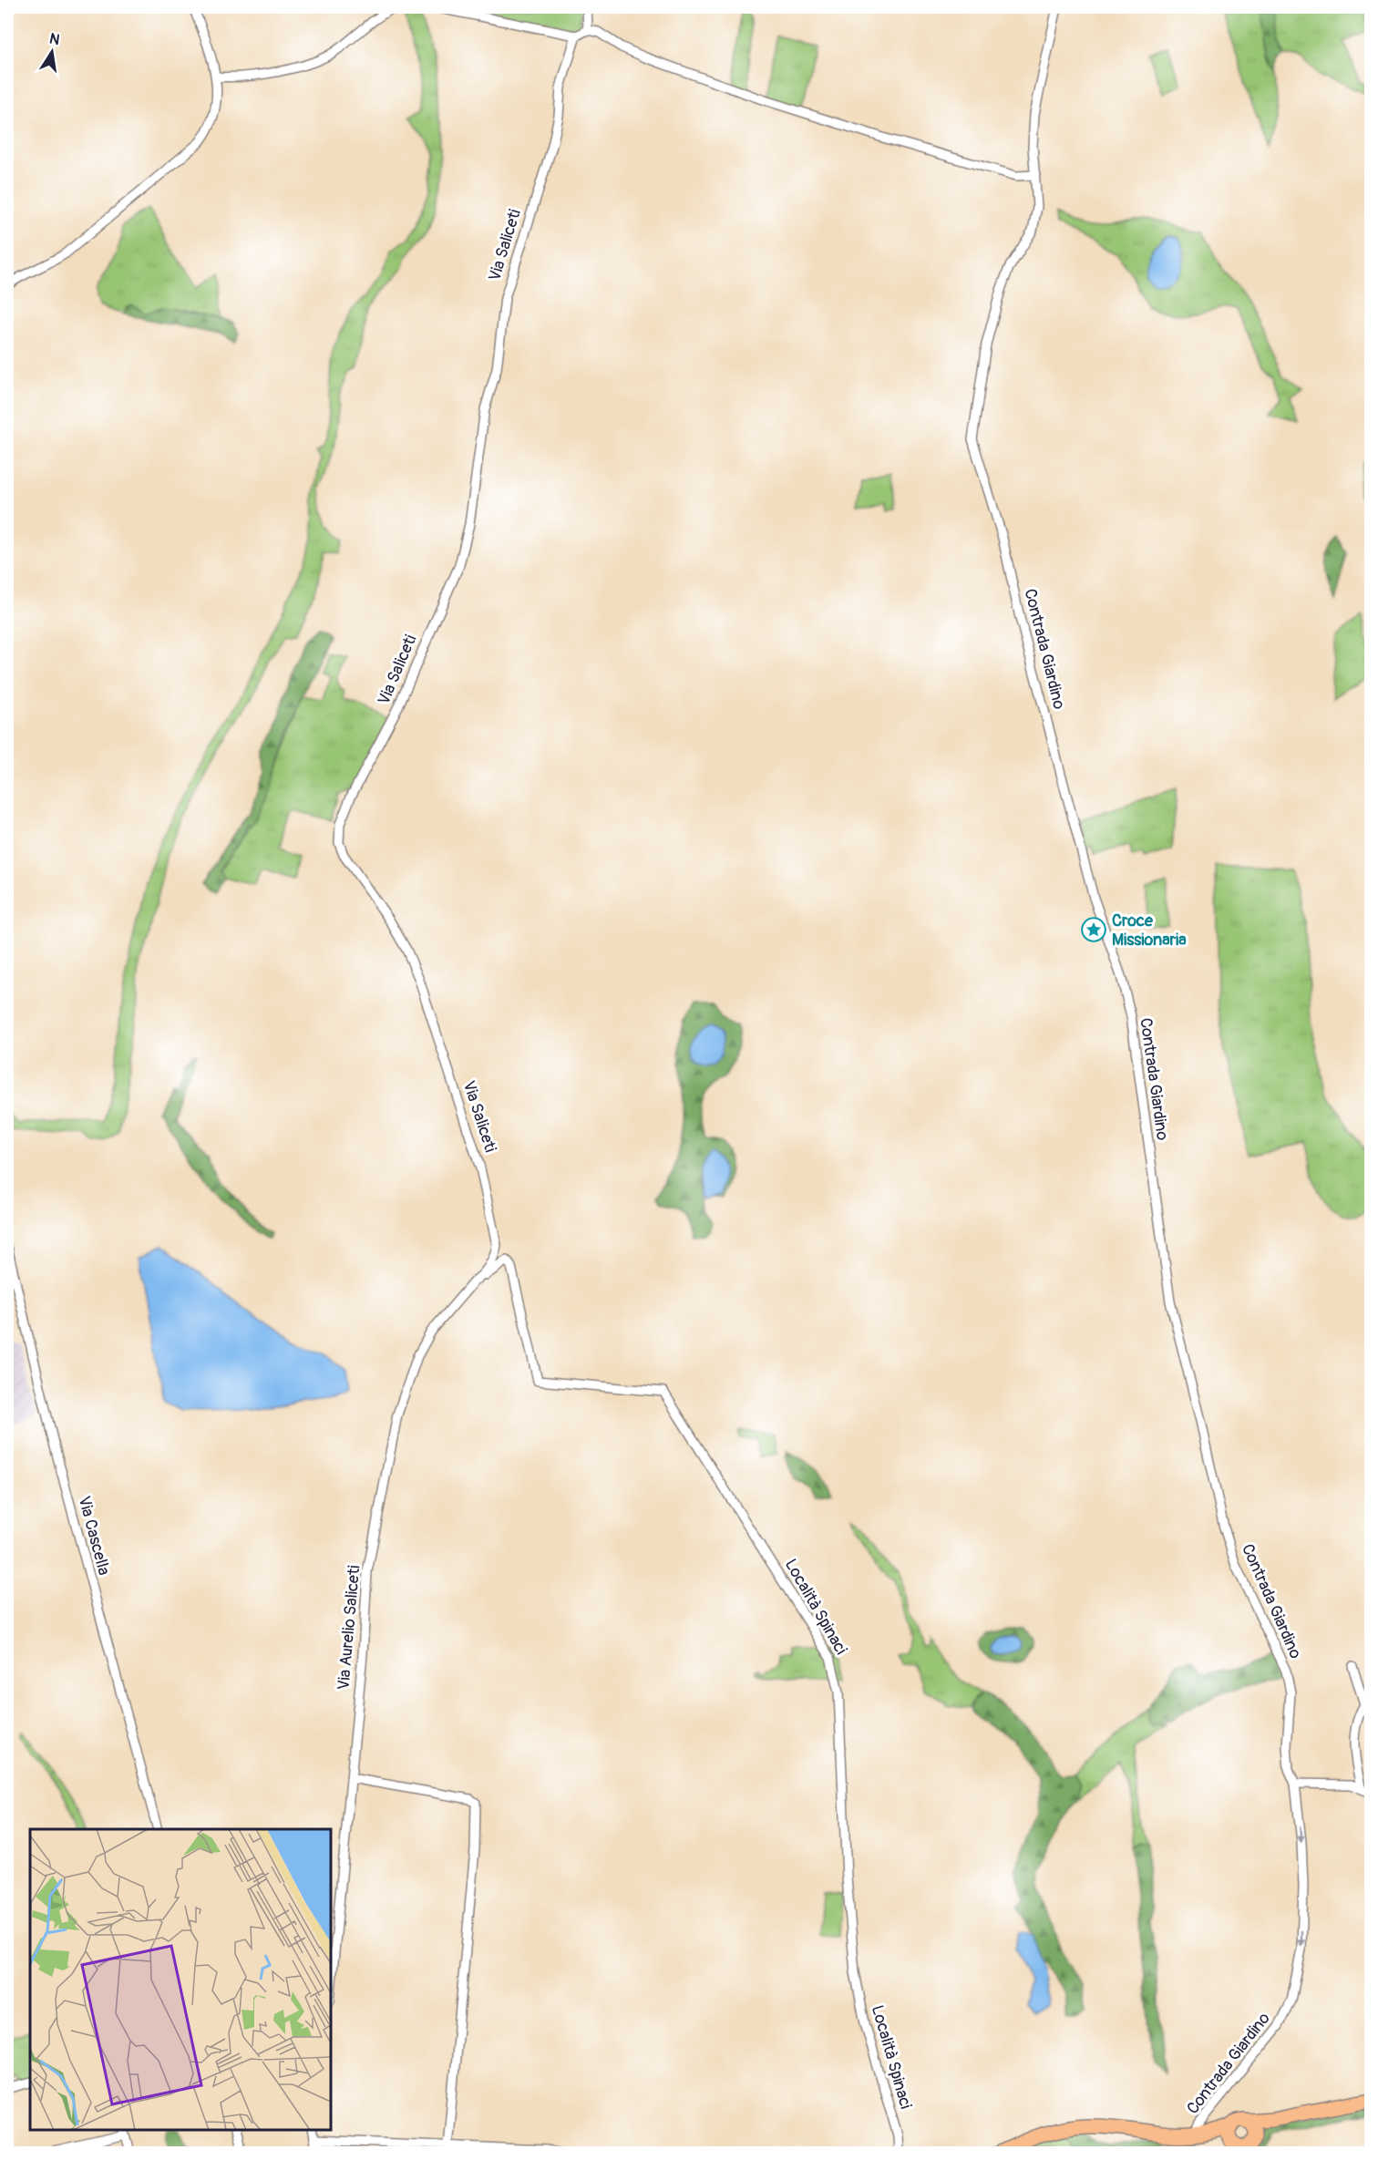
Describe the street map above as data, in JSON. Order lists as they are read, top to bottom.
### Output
{
  "streets": {
    "street": [
      "Via Saliceti",
      "Contrada Giardino",
      "Via Cascella",
      "Località Spinaci",
      "Via Aurelio Saliceti"
    ]
  },
  "crossings": [
    ["Via Saliceti", "Località Spinaci"],
    ["Via Saliceti", "Via Aurelio Saliceti"],
    ["Località Spinaci", "Via Aurelio Saliceti"]
  ],
  "places": {
    "place": ["Croce Missionaria"]
  },
  "north": "top"
}
